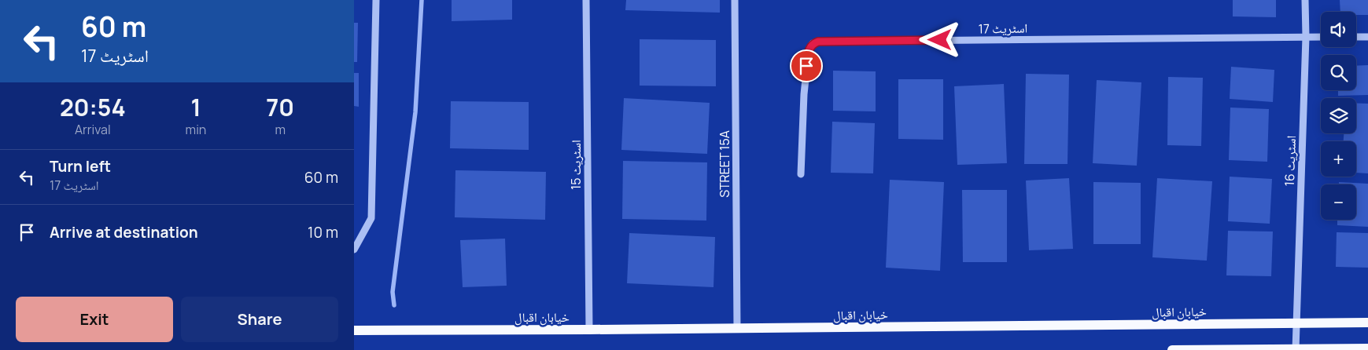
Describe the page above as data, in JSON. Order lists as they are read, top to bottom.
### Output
{
  "streets": {
    "main road": ["خیابان اقبال"],
    "street": [
      "اسٹریٹ 17",
      "اسٹریٹ 16",
      "STREET 15A",
      "اسٹریٹ 15"
    ]
  },
  "crossings": [
    ["اسٹریٹ 17", "اسٹریٹ 16"],
    ["اسٹریٹ 16", "خیابان اقبال"],
    ["STREET 15A", "خیابان اقبال"],
    ["اسٹریٹ 15", "خیابان اقبال"]
  ],
  "page": {
    "turn": ["60 m", "اسٹریٹ 17"],
    "map_buttons": ["+", "−"],
    "eta": [
      "20:54",
      "Arrival",
      "1",
      "min",
      "70",
      "m"
    ],
    "list": [
      {
        "name": "Turn left",
        "note": "اسٹریٹ 17",
        "value": "60 m"
      },
      {
        "name": "Arrive at destination",
        "value": "10 m"
      }
    ],
    "buttons": ["Exit", "Share"]
  }
}
